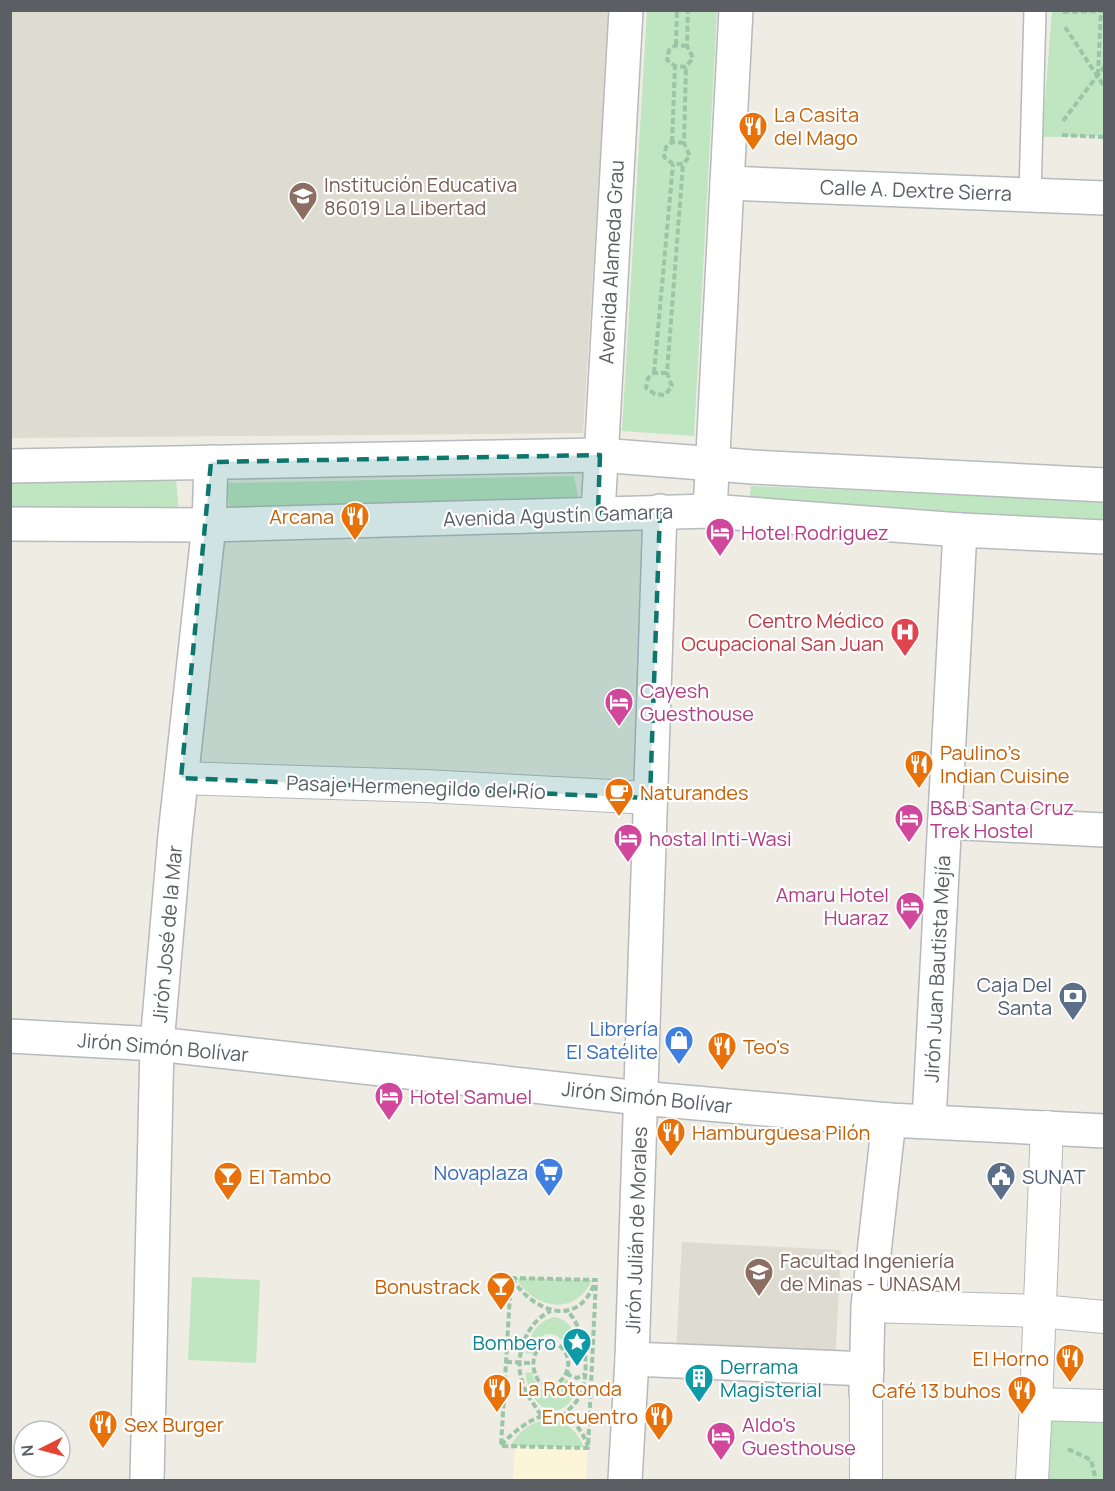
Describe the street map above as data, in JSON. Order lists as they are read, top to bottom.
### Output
{
  "streets": {
    "street": [
      "Calle A. Dextre Sierra",
      "Avenida Alameda Grau",
      "Avenida Agustín Gamarra",
      "Pasaje Hermenegildo del Río",
      "Jirón José de la Mar",
      "Jirón Juan Bautista Mejía",
      "Jirón Simón Bolívar",
      "Jirón Julián de Morales"
    ]
  },
  "crossings": [
    ["Avenida Alameda Grau", "Avenida Agustín Gamarra"],
    ["Avenida Agustín Gamarra", "Jirón José de la Mar"],
    ["Avenida Agustín Gamarra", "Jirón Juan Bautista Mejía"],
    ["Avenida Agustín Gamarra", "Jirón Julián de Morales"],
    ["Pasaje Hermenegildo del Río", "Jirón José de la Mar"],
    ["Pasaje Hermenegildo del Río", "Jirón Julián de Morales"],
    ["Jirón José de la Mar", "Jirón Simón Bolívar"],
    ["Jirón Juan Bautista Mejía", "Jirón Simón Bolívar"],
    ["Jirón Simón Bolívar", "Jirón Julián de Morales"]
  ],
  "places": {
    "restaurant": [
      "La Casita del Mago",
      "Arcana",
      "Paulino’s Indian Cuisine",
      "Teo's",
      "Hamburguesa Pilón",
      "El Horno",
      "La Rotonda",
      "Café 13 buhos",
      "Encuentro",
      "Sex Burger"
    ],
    "school or university": ["Institución Educativa 86019 La Libertad", "Facultad Ingeniería de Minas - UNASAM"],
    "hotel": [
      "Hotel Rodriguez",
      "Cayesh Guesthouse",
      "B&B Santa Cruz Trek Hostel",
      "hostal Inti-Wasi",
      "Amaru Hotel Huaraz",
      "Hotel Samuel",
      "Aldo's Guesthouse"
    ],
    "hospital": ["Centro Médico Ocupacional San Juan"],
    "cafe": ["Naturandes"],
    "bank": ["Caja Del Santa"],
    "shop": ["Librería El Satélite"],
    "supermarket": ["Novaplaza"],
    "bar": ["El Tambo", "Bonustrack"],
    "public building": ["SUNAT"],
    "place": ["Bombero"],
    "building": ["Derrama Magisterial"]
  },
  "north": "left"
}
